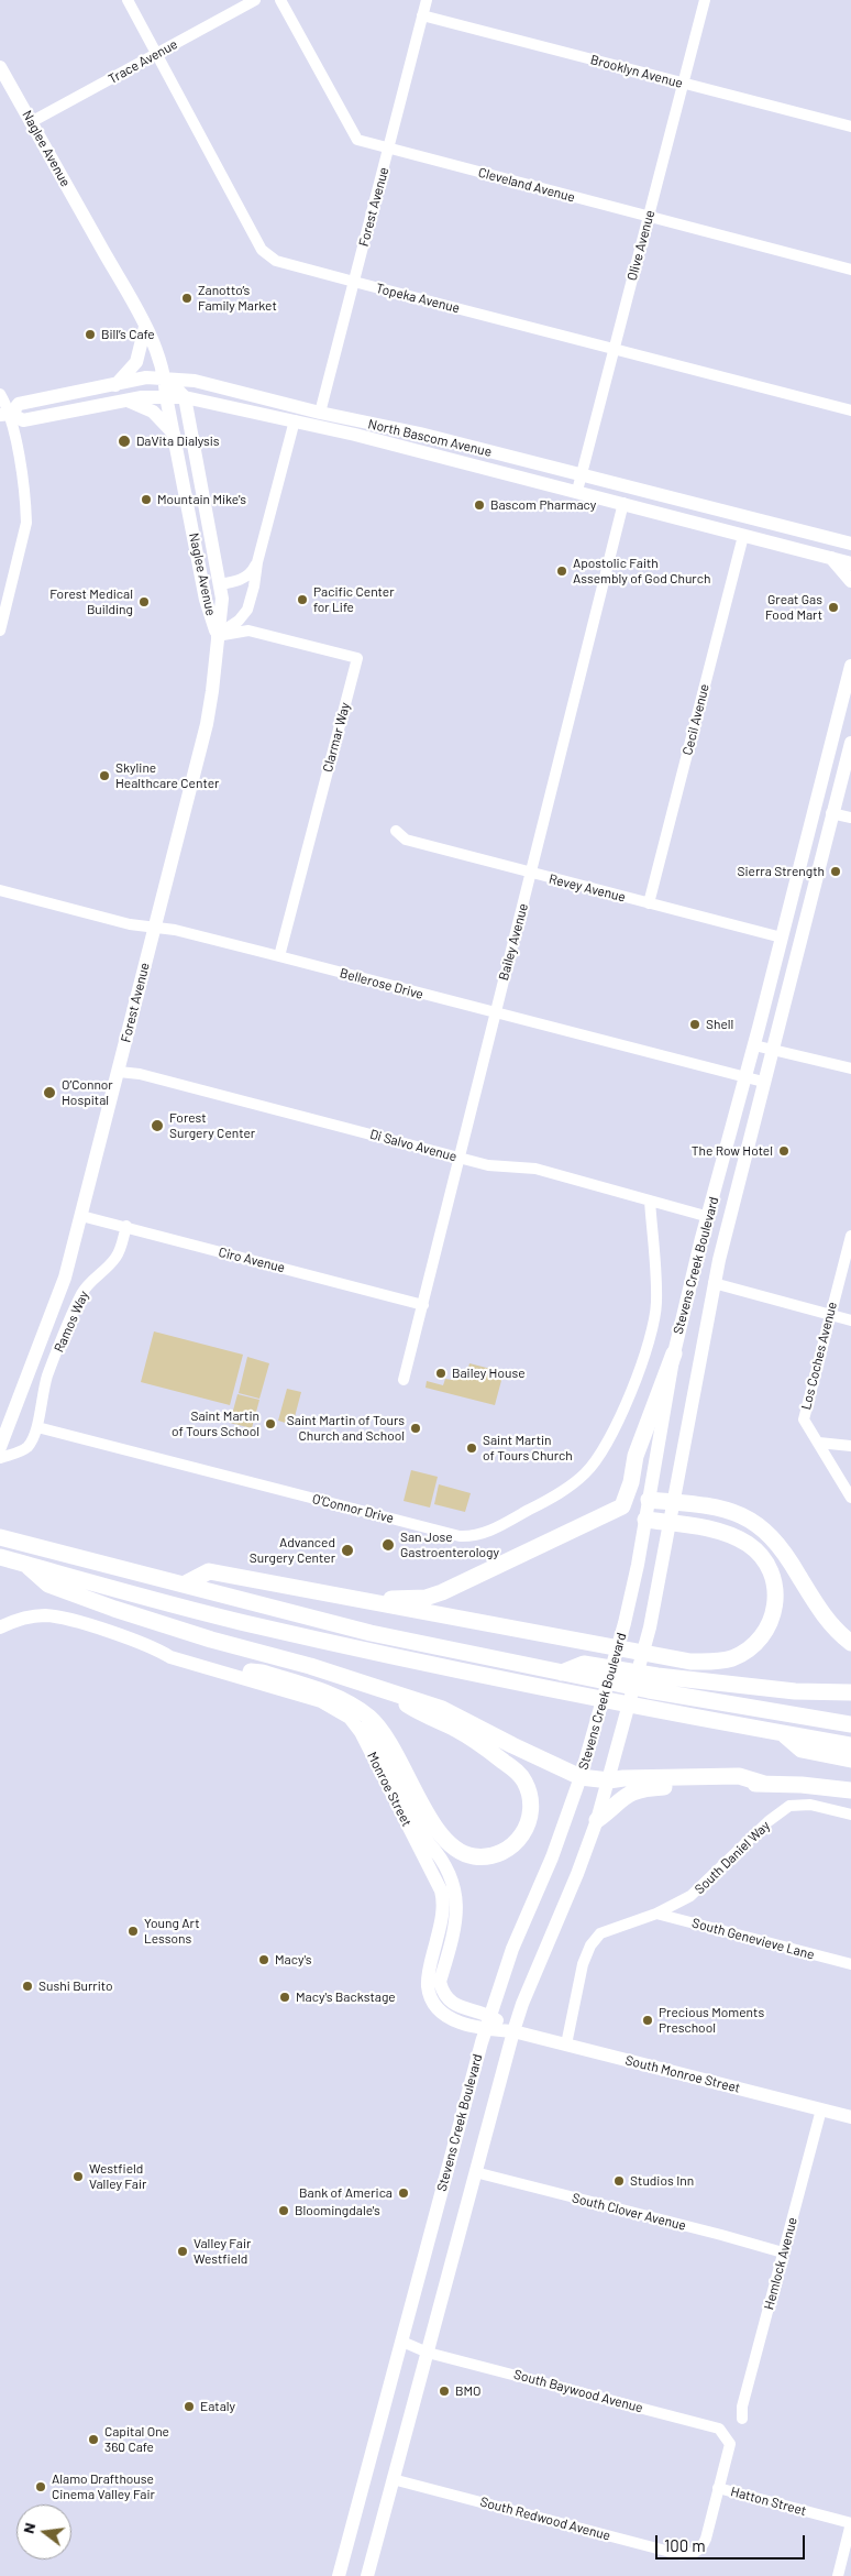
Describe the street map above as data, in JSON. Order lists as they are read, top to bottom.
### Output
{
  "streets": {
    "main road": [
      "Naglee Avenue",
      "Forest Avenue",
      "North Bascom Avenue",
      "Stevens Creek Boulevard",
      "Monroe Street",
      "South Monroe Street"
    ],
    "street": [
      "Trace Avenue",
      "Brooklyn Avenue",
      "Cleveland Avenue",
      "Olive Avenue",
      "Topeka Avenue",
      "Cecil Avenue",
      "Clarmar Way",
      "Revey Avenue",
      "Bailey Avenue",
      "Bellerose Drive",
      "Di Salvo Avenue",
      "Ciro Avenue",
      "Ramos Way",
      "Los Coches Avenue",
      "O’Connor Drive",
      "South Daniel Way",
      "South Genevieve Lane",
      "South Clover Avenue",
      "Hemlock Avenue",
      "South Baywood Avenue",
      "Hatton Street",
      "South Redwood Avenue"
    ]
  },
  "crossings": [
    ["Trace Avenue", "Naglee Avenue"],
    ["Trace Avenue", "Topeka Avenue"],
    ["Brooklyn Avenue", "Forest Avenue"],
    ["Brooklyn Avenue", "Olive Avenue"],
    ["Naglee Avenue", "Forest Avenue"],
    ["Naglee Avenue", "North Bascom Avenue"],
    ["Naglee Avenue", "Clarmar Way"],
    ["Cleveland Avenue", "Forest Avenue"],
    ["Cleveland Avenue", "Olive Avenue"],
    ["Forest Avenue", "Topeka Avenue"],
    ["Forest Avenue", "North Bascom Avenue"],
    ["Forest Avenue", "Clarmar Way"],
    ["Forest Avenue", "Bellerose Drive"],
    ["Forest Avenue", "Di Salvo Avenue"],
    ["Forest Avenue", "Ciro Avenue"],
    ["Olive Avenue", "Topeka Avenue"],
    ["Olive Avenue", "North Bascom Avenue"],
    ["North Bascom Avenue", "Cecil Avenue"],
    ["North Bascom Avenue", "Bailey Avenue"],
    ["Cecil Avenue", "Revey Avenue"],
    ["Clarmar Way", "Bellerose Drive"],
    ["Revey Avenue", "Bailey Avenue"],
    ["Revey Avenue", "Stevens Creek Boulevard"],
    ["Bailey Avenue", "Bellerose Drive"],
    ["Bailey Avenue", "Di Salvo Avenue"],
    ["Bailey Avenue", "Ciro Avenue"],
    ["Bellerose Drive", "Stevens Creek Boulevard"],
    ["Di Salvo Avenue", "Stevens Creek Boulevard"],
    ["Di Salvo Avenue", "O’Connor Drive"],
    ["Ciro Avenue", "Ramos Way"],
    ["Stevens Creek Boulevard", "Monroe Street"],
    ["Stevens Creek Boulevard", "South Monroe Street"],
    ["Stevens Creek Boulevard", "South Clover Avenue"],
    ["Stevens Creek Boulevard", "South Baywood Avenue"],
    ["Stevens Creek Boulevard", "South Redwood Avenue"],
    ["Ramos Way", "O’Connor Drive"],
    ["Monroe Street", "South Monroe Street"],
    ["South Daniel Way", "South Genevieve Lane"],
    ["South Daniel Way", "South Monroe Street"],
    ["South Monroe Street", "Hemlock Avenue"],
    ["South Clover Avenue", "Hemlock Avenue"],
    ["South Baywood Avenue", "Hatton Street"],
    ["South Baywood Avenue", "South Redwood Avenue"],
    ["Hatton Street", "South Redwood Avenue"]
  ],
  "places": [
    "Zanotto’s Family Market",
    "Bill’s Cafe",
    "DaVita Dialysis",
    "Mountain Mike's",
    "Bascom Pharmacy",
    "Apostolic Faith Assembly of God Church",
    "Pacific Center for Life",
    "Forest Medical Building",
    "Great Gas Food Mart",
    "Skyline Healthcare Center",
    "Sierra Strength",
    "Shell",
    "O’Connor Hospital",
    "Forest Surgery Center",
    "The Row Hotel",
    "Bailey House",
    "Saint Martin of Tours School",
    "Saint Martin of Tours Church and School",
    "Saint Martin of Tours Church",
    "San Jose Gastroenterology",
    "Advanced Surgery Center",
    "Young Art Lessons",
    "Macy's",
    "Sushi Burrito",
    "Macy's Backstage",
    "Precious Moments Preschool",
    "Westfield Valley Fair",
    "Studios Inn",
    "Bank of America",
    "Bloomingdale's",
    "Valley Fair Westfield",
    "BMO",
    "Eataly",
    "Capital One 360 Cafe",
    "Alamo Drafthouse Cinema Valley Fair"
  ],
  "scale_bar": "100 m",
  "north": "left"
}
